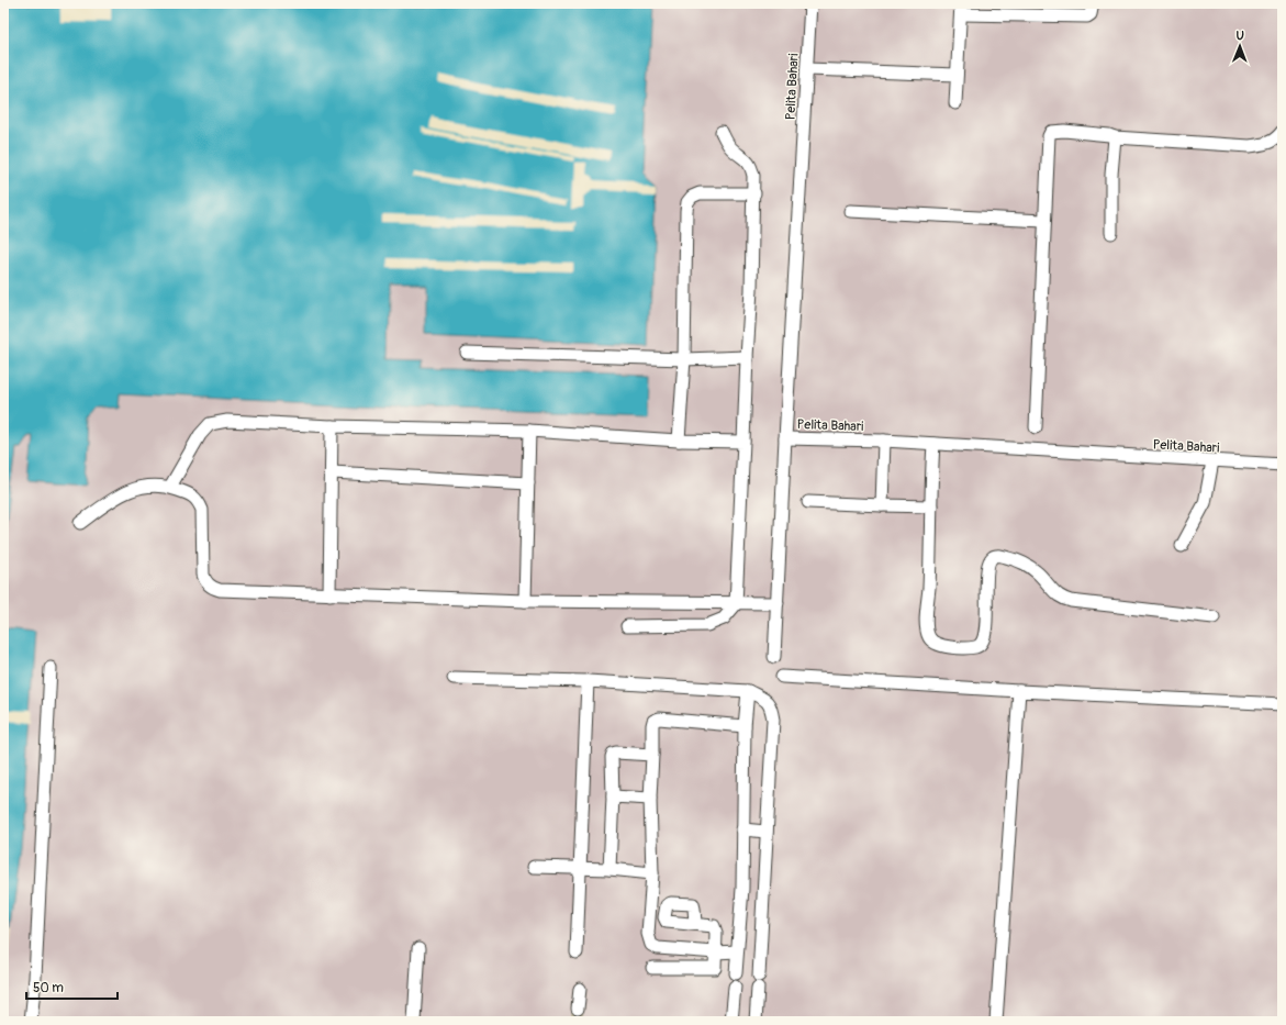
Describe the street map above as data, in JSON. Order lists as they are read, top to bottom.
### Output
{
  "streets": {
    "lane": ["Pelita Bahari"]
  },
  "scale_bar": "50 m",
  "north": "top"
}
